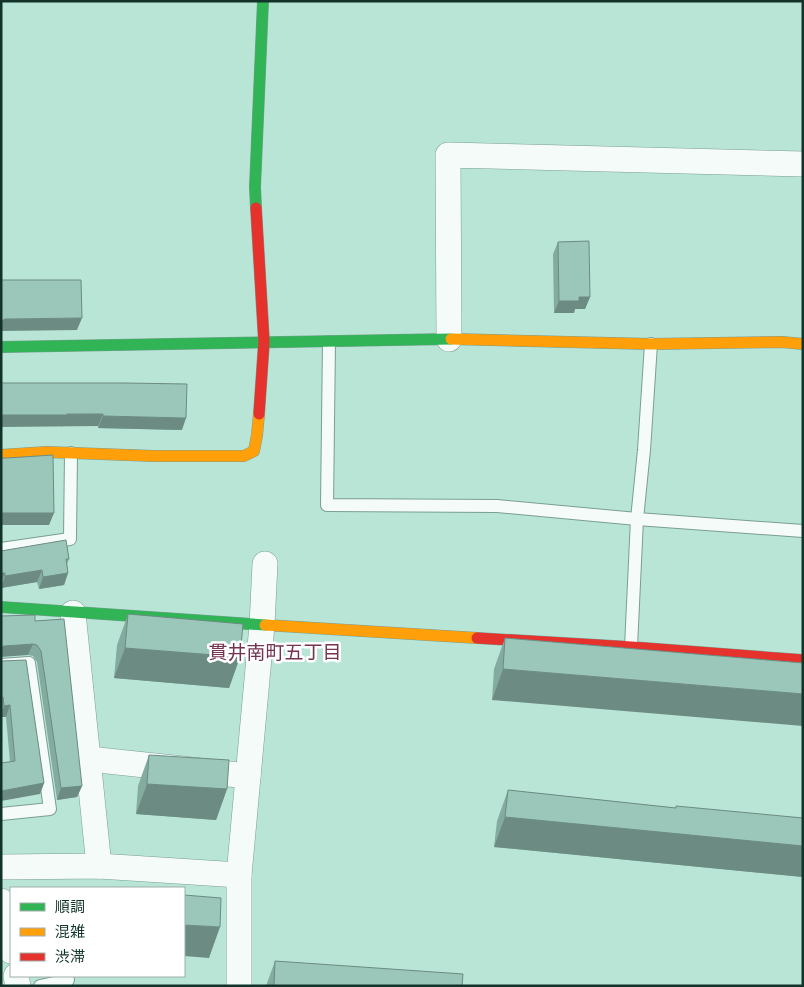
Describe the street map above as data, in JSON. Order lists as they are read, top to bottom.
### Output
{
  "districts": ["貫井南町五丁目"],
  "legend": ["順調", "混雑", "渋滞"]
}
